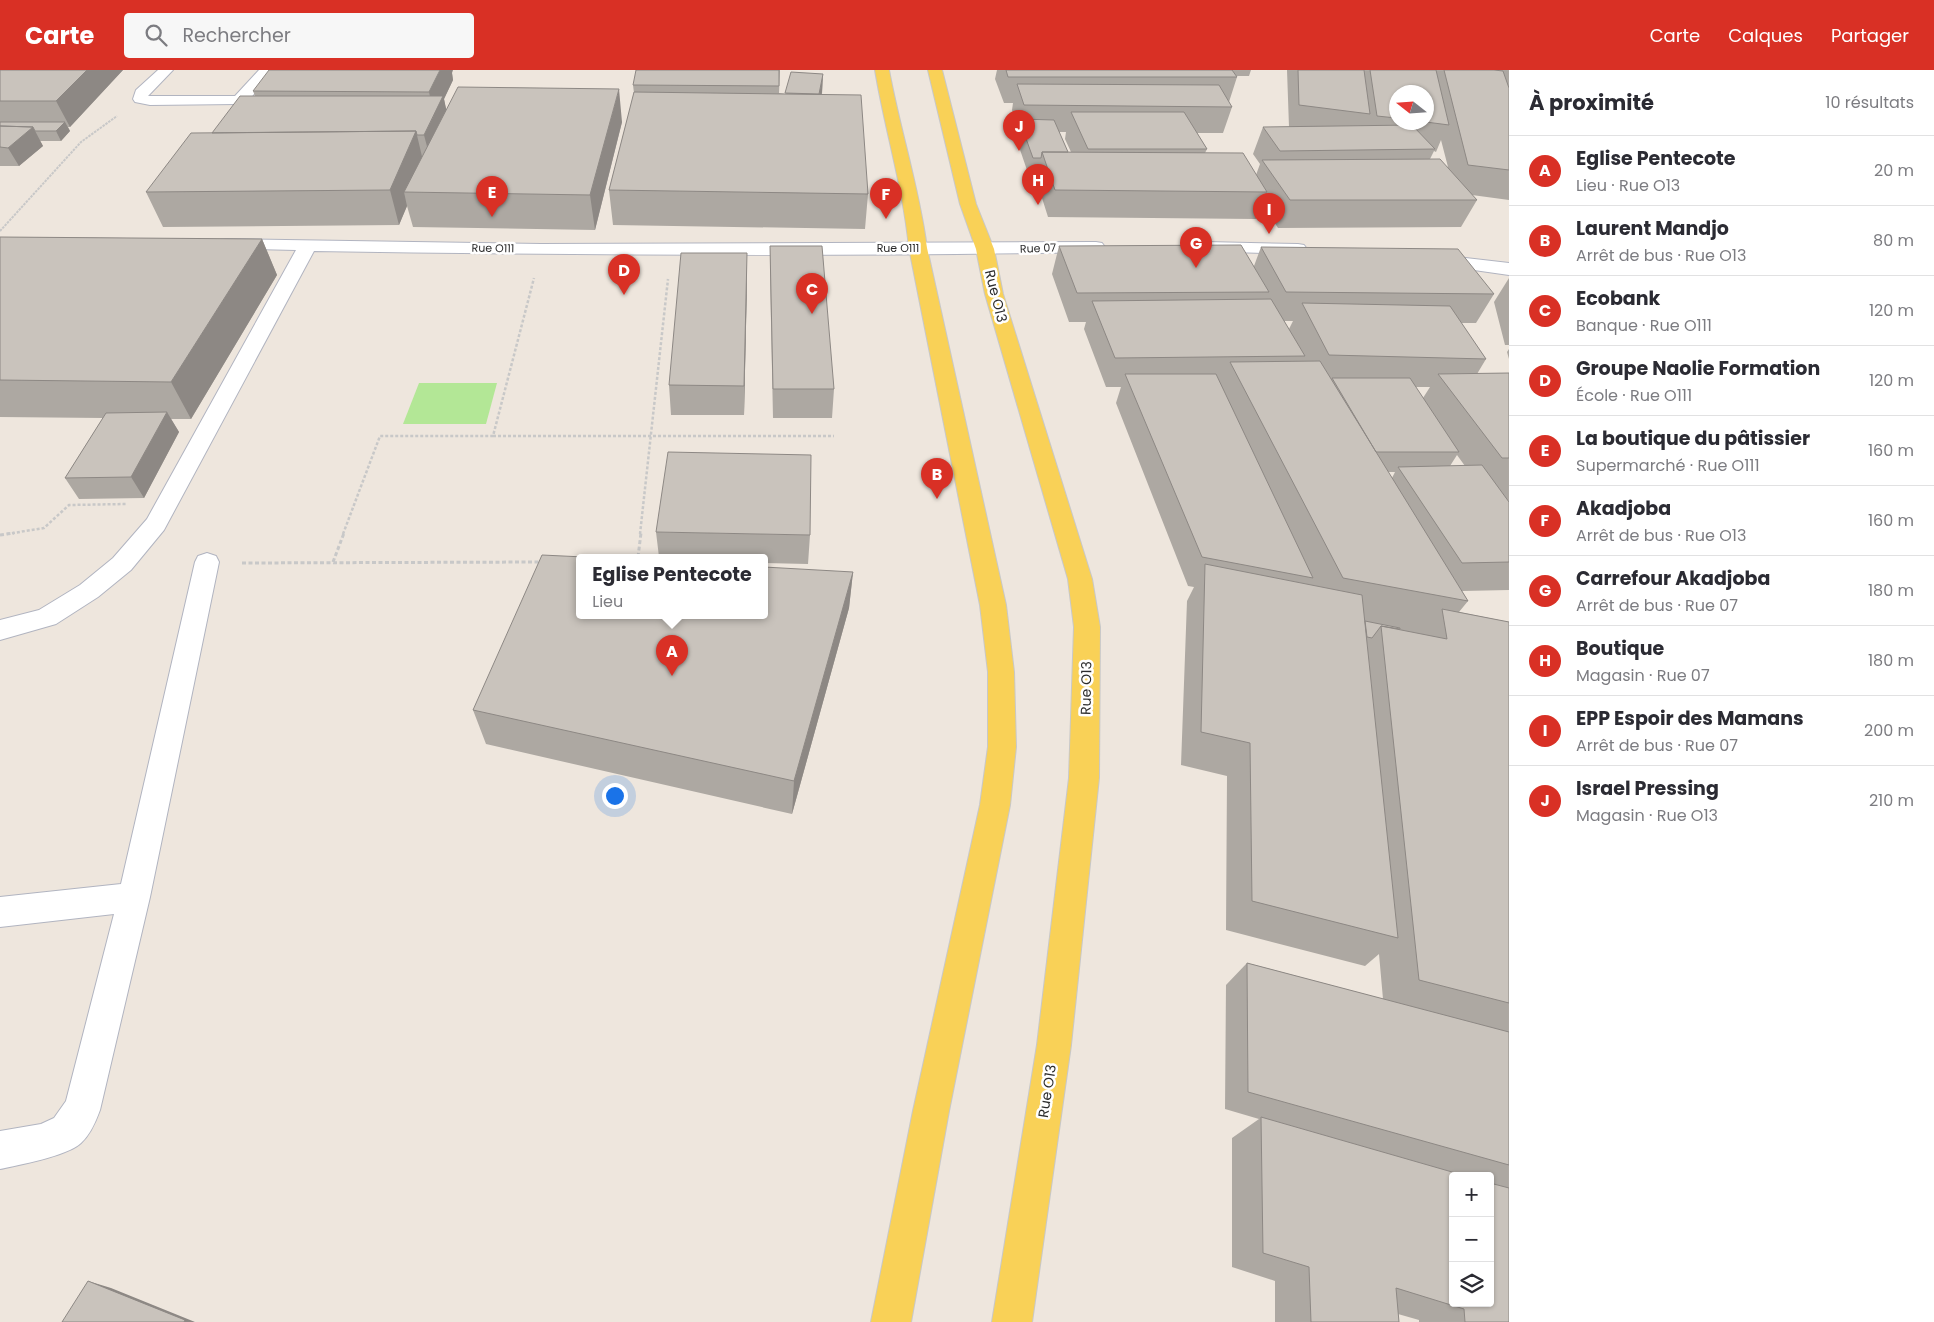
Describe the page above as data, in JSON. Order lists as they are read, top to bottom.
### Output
{
  "streets": {
    "main road": ["Rue O13"],
    "street": ["Rue O111", "Rue 07"]
  },
  "crossings": [
    ["Rue O111", "Rue 07"],
    ["Rue O111", "Rue O13"],
    ["Rue 07", "Rue O13"]
  ],
  "north": "left",
  "page": {
    "header": "Carte",
    "search": "Rechercher",
    "nav": ["Carte", "Calques", "Partager"],
    "heading": ["À proximité", "10 résultats"],
    "pins": [
      "J",
      "H",
      "E",
      "F",
      "I",
      "G",
      "D",
      "C",
      "B",
      "A"
    ],
    "list": [
      {
        "mark": "A",
        "name": "Eglise Pentecote",
        "note": "Lieu · Rue O13",
        "value": "20 m"
      },
      {
        "mark": "B",
        "name": "Laurent Mandjo",
        "note": "Arrêt de bus · Rue O13",
        "value": "80 m"
      },
      {
        "mark": "C",
        "name": "Ecobank",
        "note": "Banque · Rue O111",
        "value": "120 m"
      },
      {
        "mark": "D",
        "name": "Groupe Naolie Formation",
        "note": "École · Rue O111",
        "value": "120 m"
      },
      {
        "mark": "E",
        "name": "La boutique du pâtissier",
        "note": "Supermarché · Rue O111",
        "value": "160 m"
      },
      {
        "mark": "F",
        "name": "Akadjoba",
        "note": "Arrêt de bus · Rue O13",
        "value": "160 m"
      },
      {
        "mark": "G",
        "name": "Carrefour Akadjoba",
        "note": "Arrêt de bus · Rue 07",
        "value": "180 m"
      },
      {
        "mark": "H",
        "name": "Boutique",
        "note": "Magasin · Rue 07",
        "value": "180 m"
      },
      {
        "mark": "I",
        "name": "EPP Espoir des Mamans",
        "note": "Arrêt de bus · Rue 07",
        "value": "200 m"
      },
      {
        "mark": "J",
        "name": "Israel Pressing",
        "note": "Magasin · Rue O13",
        "value": "210 m"
      }
    ],
    "popup": ["Eglise Pentecote", "Lieu"],
    "map_buttons": ["+", "−"]
  }
}
